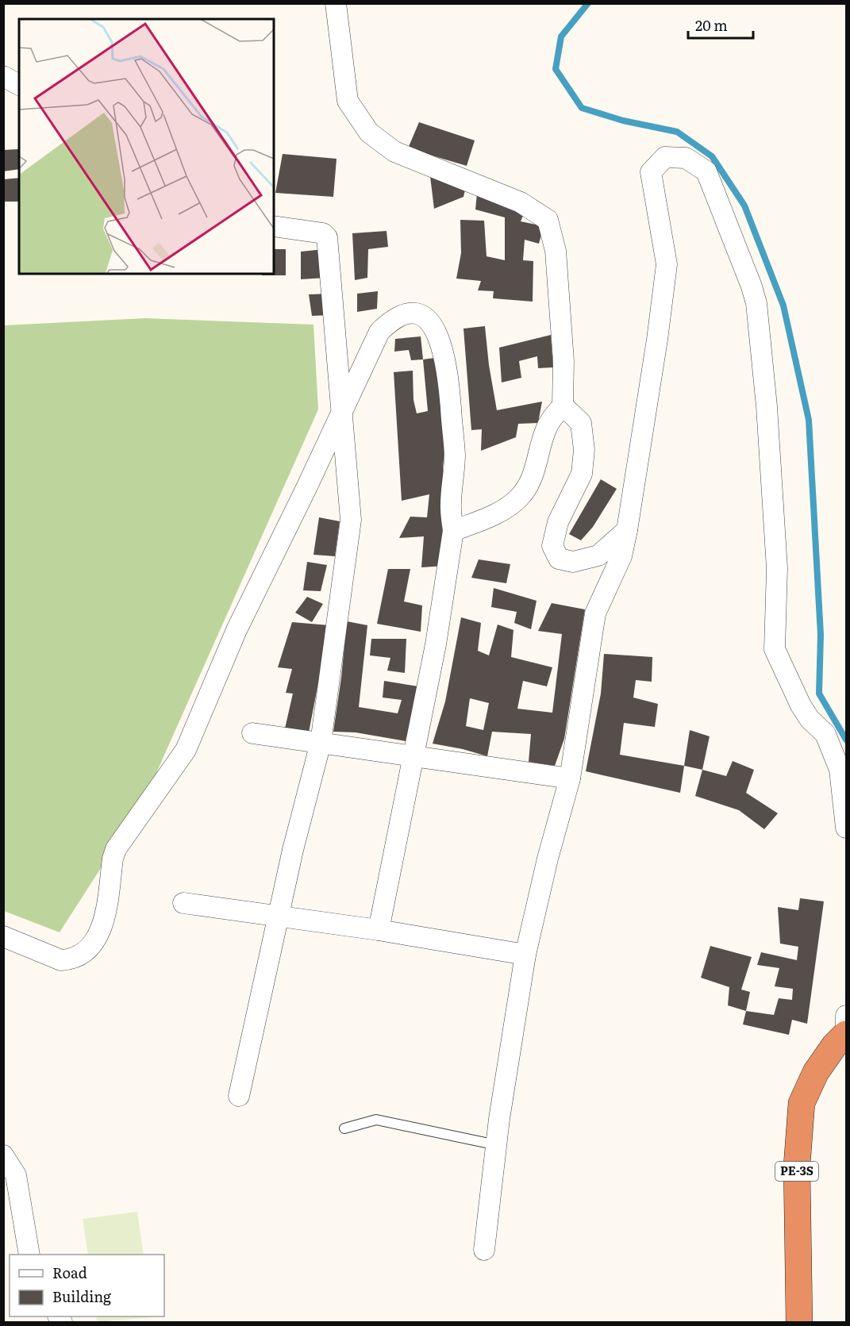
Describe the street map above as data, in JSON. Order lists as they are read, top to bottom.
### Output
{
  "streets": {
    "highway": ["PE-3S"]
  },
  "legend": ["Road", "Building"],
  "scale_bar": "20 m"
}
